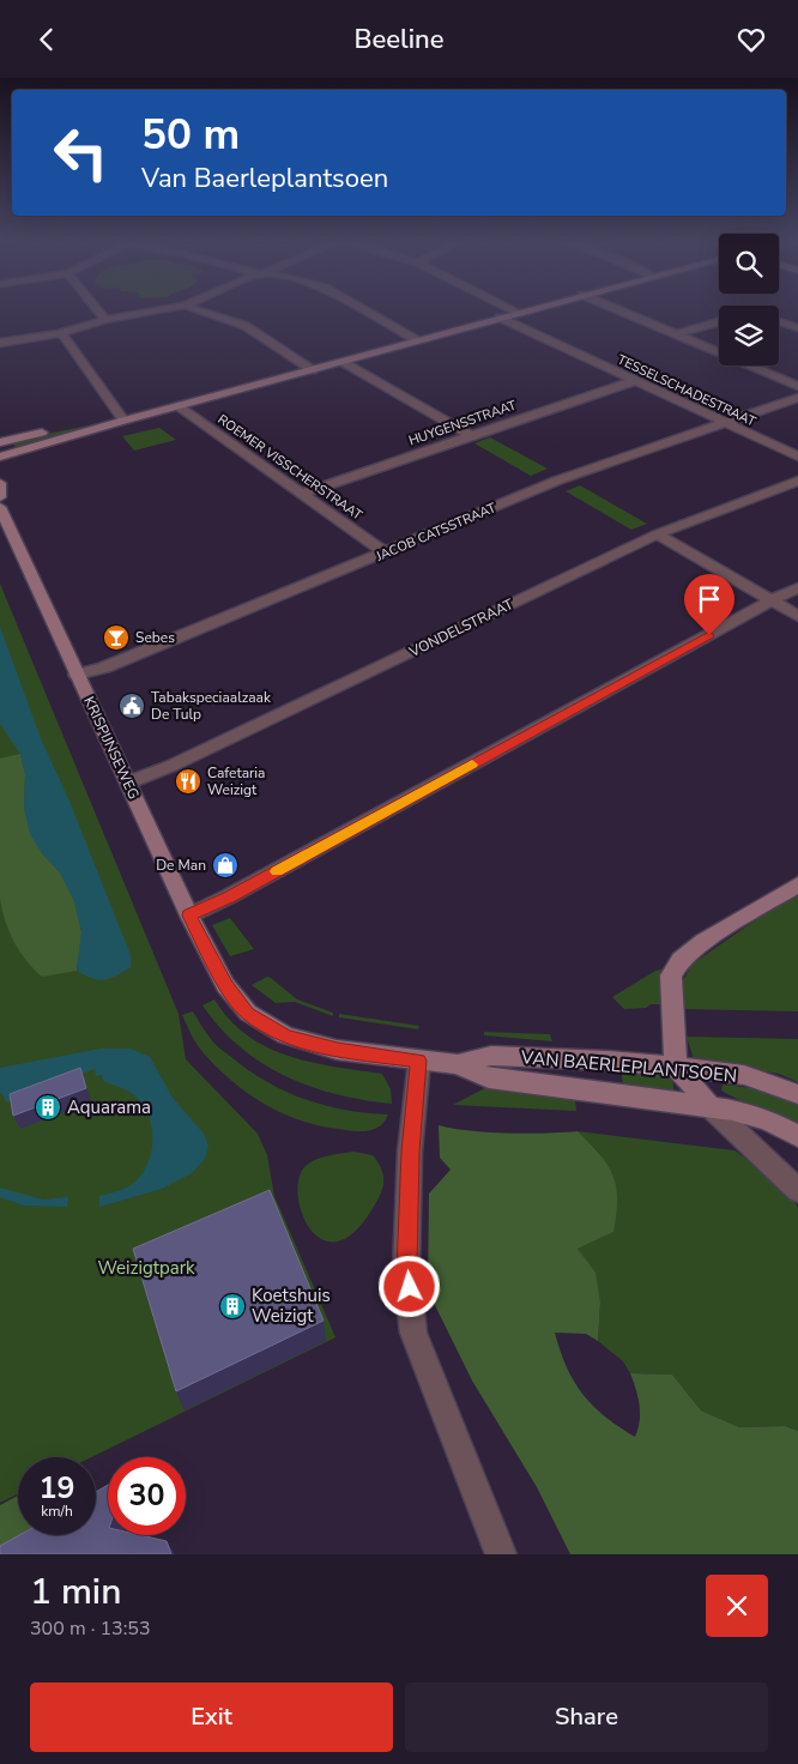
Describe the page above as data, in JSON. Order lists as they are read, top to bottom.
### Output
{
  "streets": {
    "street": [
      "TESSELSCHADESTRAAT",
      "HUYGENSSTRAAT",
      "ROEMER VISSCHERSTRAAT",
      "JACOB CATSSTRAAT",
      "VONDELSTRAAT",
      "KRISPIJNSEWEG",
      "VAN BAERLEPLANTSOEN"
    ]
  },
  "crossings": [
    ["TESSELSCHADESTRAAT", "HUYGENSSTRAAT"],
    ["TESSELSCHADESTRAAT", "JACOB CATSSTRAAT"],
    ["HUYGENSSTRAAT", "ROEMER VISSCHERSTRAAT"],
    ["ROEMER VISSCHERSTRAAT", "JACOB CATSSTRAAT"],
    ["JACOB CATSSTRAAT", "KRISPIJNSEWEG"],
    ["VONDELSTRAAT", "KRISPIJNSEWEG"],
    ["KRISPIJNSEWEG", "VAN BAERLEPLANTSOEN"]
  ],
  "parks": ["Weizigtpark"],
  "places": {
    "bar": ["Sebes"],
    "public building": ["Tabakspeciaalzaak De Tulp"],
    "restaurant": ["Cafetaria Weizigt"],
    "shop": ["De Man"],
    "building": ["Aquarama", "Koetshuis Weizigt"]
  },
  "page": {
    "header": "Beeline",
    "turn": ["50 m", "Van Baerleplantsoen"],
    "speed": "19 km/h",
    "limit": "30",
    "heading": ["1 min", "300 m · 13:53"],
    "buttons": ["Exit", "Share"]
  }
}
